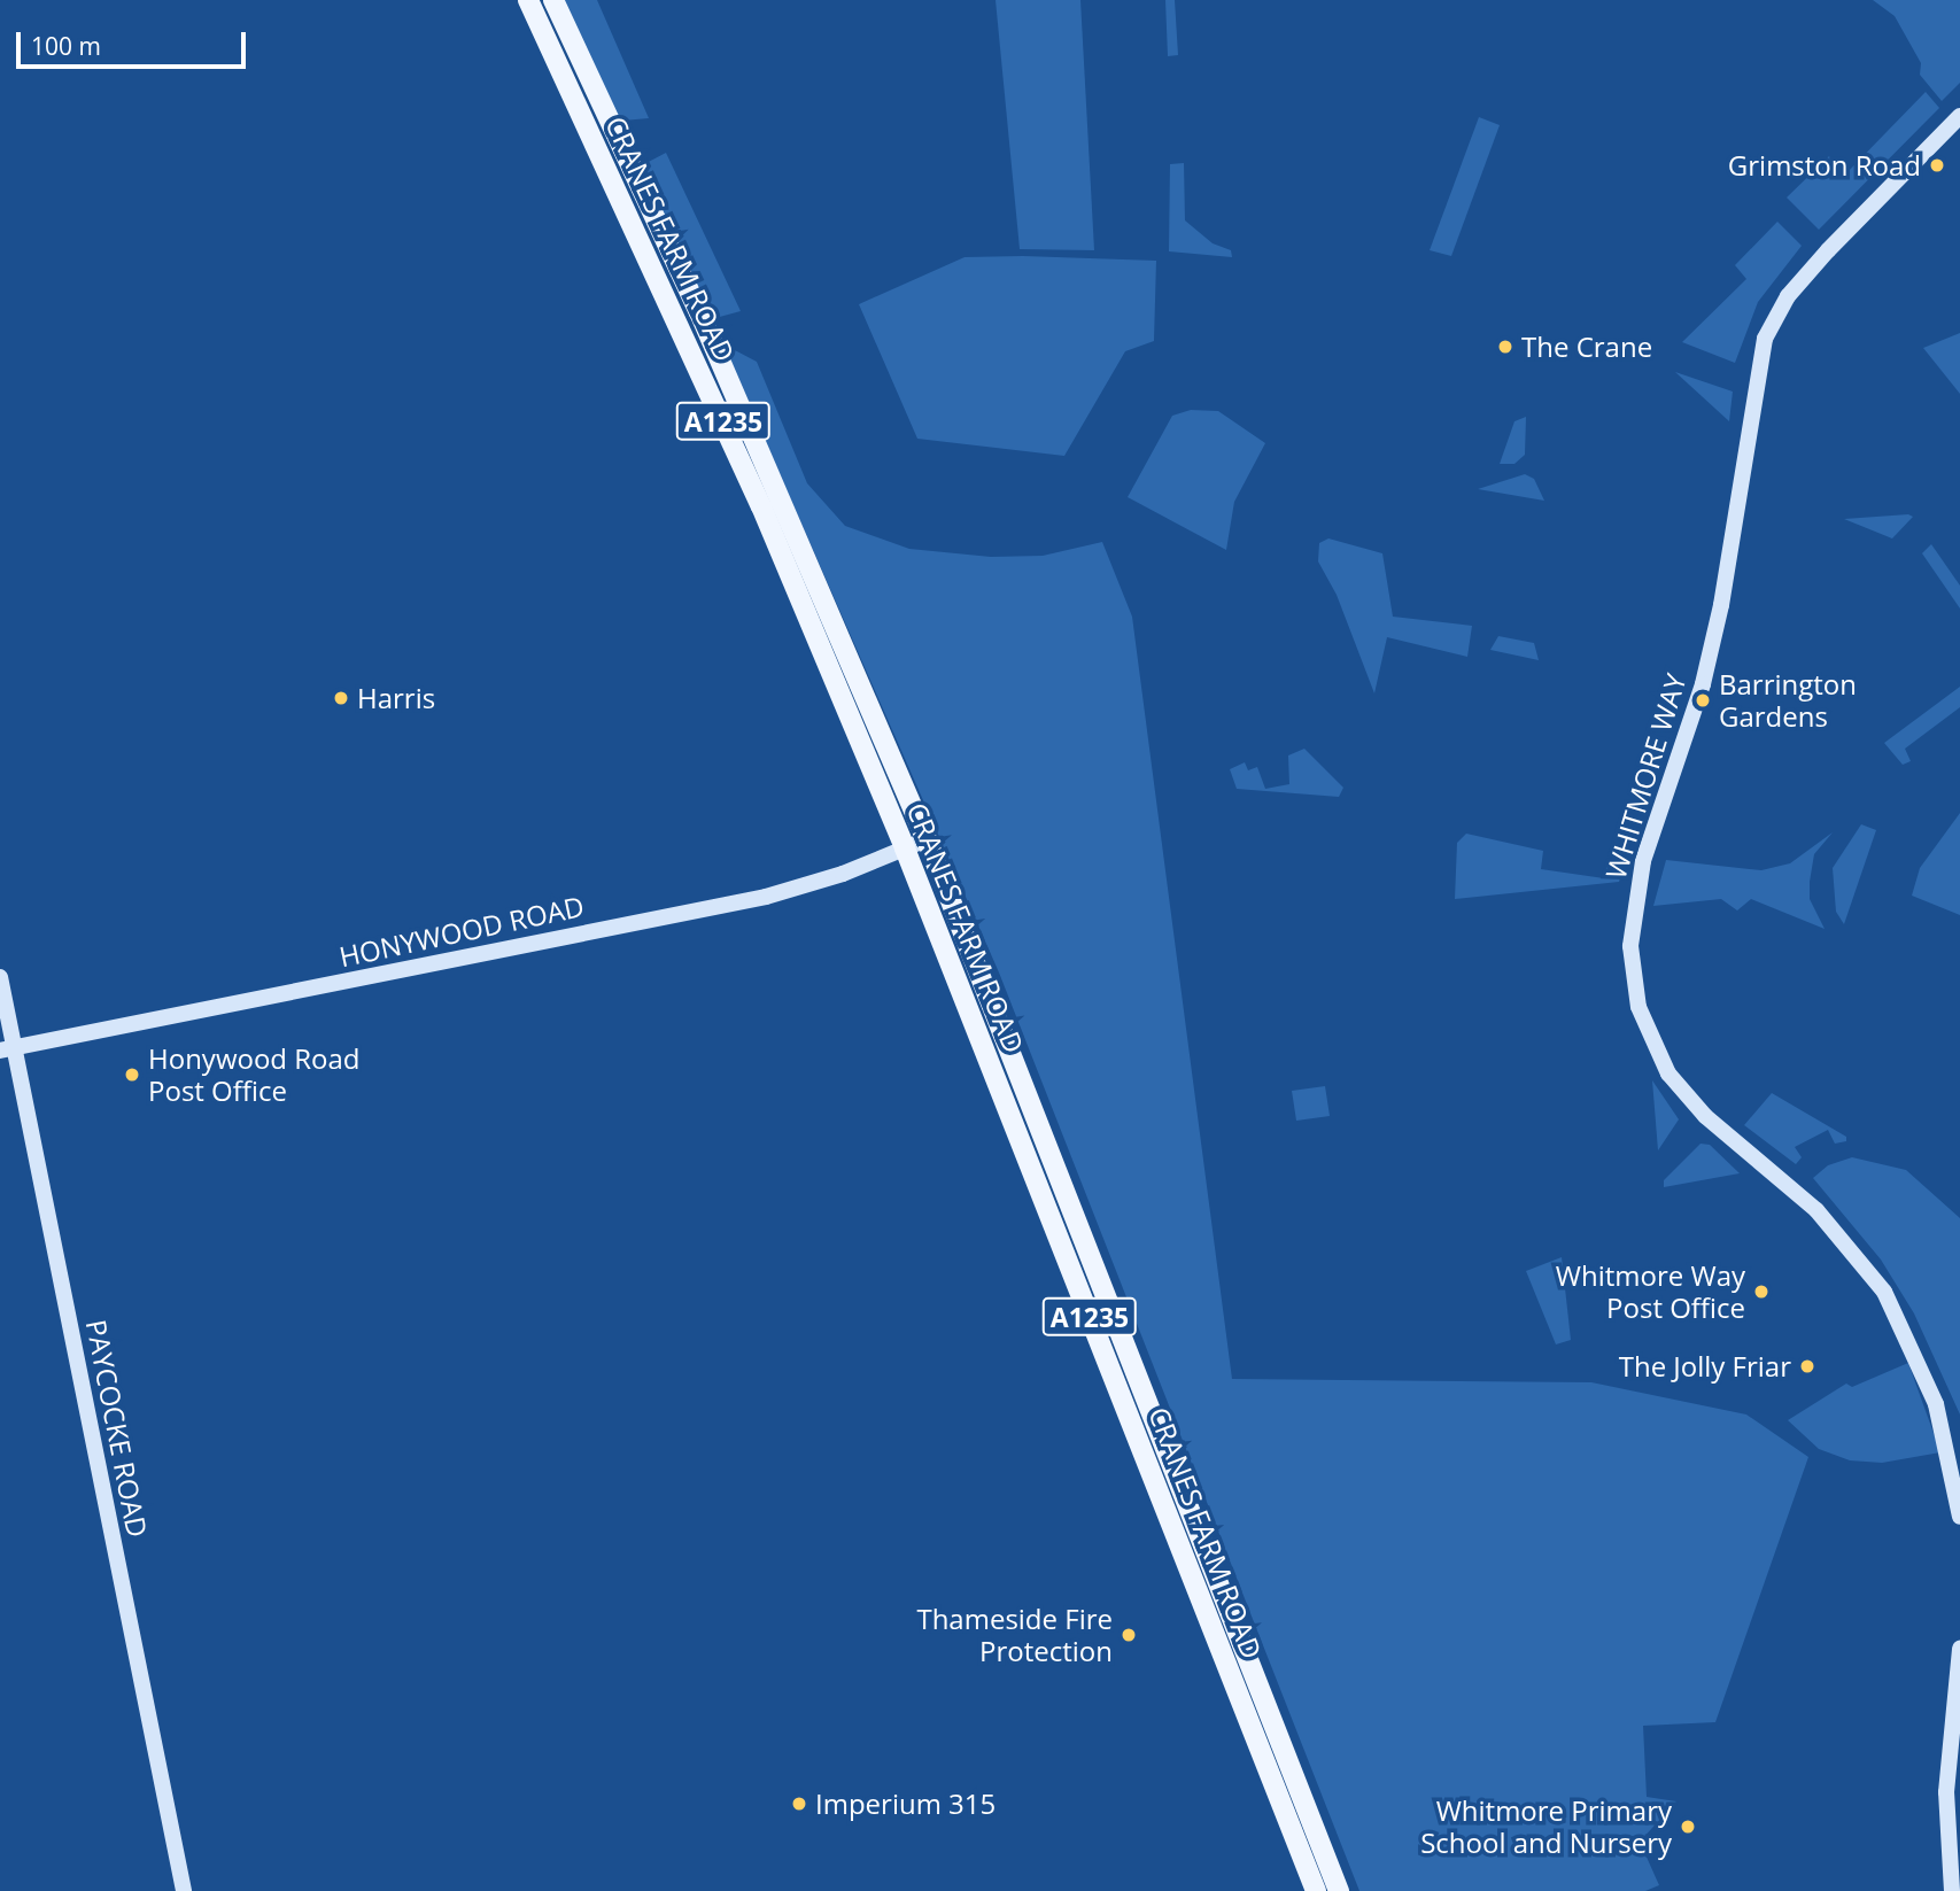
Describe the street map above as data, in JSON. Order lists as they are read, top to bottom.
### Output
{
  "streets": {
    "main road": ["CRANES FARM ROAD", "A1235"],
    "street": ["WHITMORE WAY", "HONYWOOD ROAD", "PAYCOCKE ROAD"]
  },
  "crossings": [
    ["CRANES FARM ROAD", "HONYWOOD ROAD"],
    ["HONYWOOD ROAD", "PAYCOCKE ROAD"]
  ],
  "places": [
    "Grimston Road",
    "The Crane",
    "Harris",
    "Barrington Gardens",
    "Honywood Road Post Office",
    "Whitmore Way Post Office",
    "The Jolly Friar",
    "Thameside Fire Protection",
    "Imperium 315",
    "Whitmore Primary School and Nursery"
  ],
  "scale_bar": "100 m"
}
